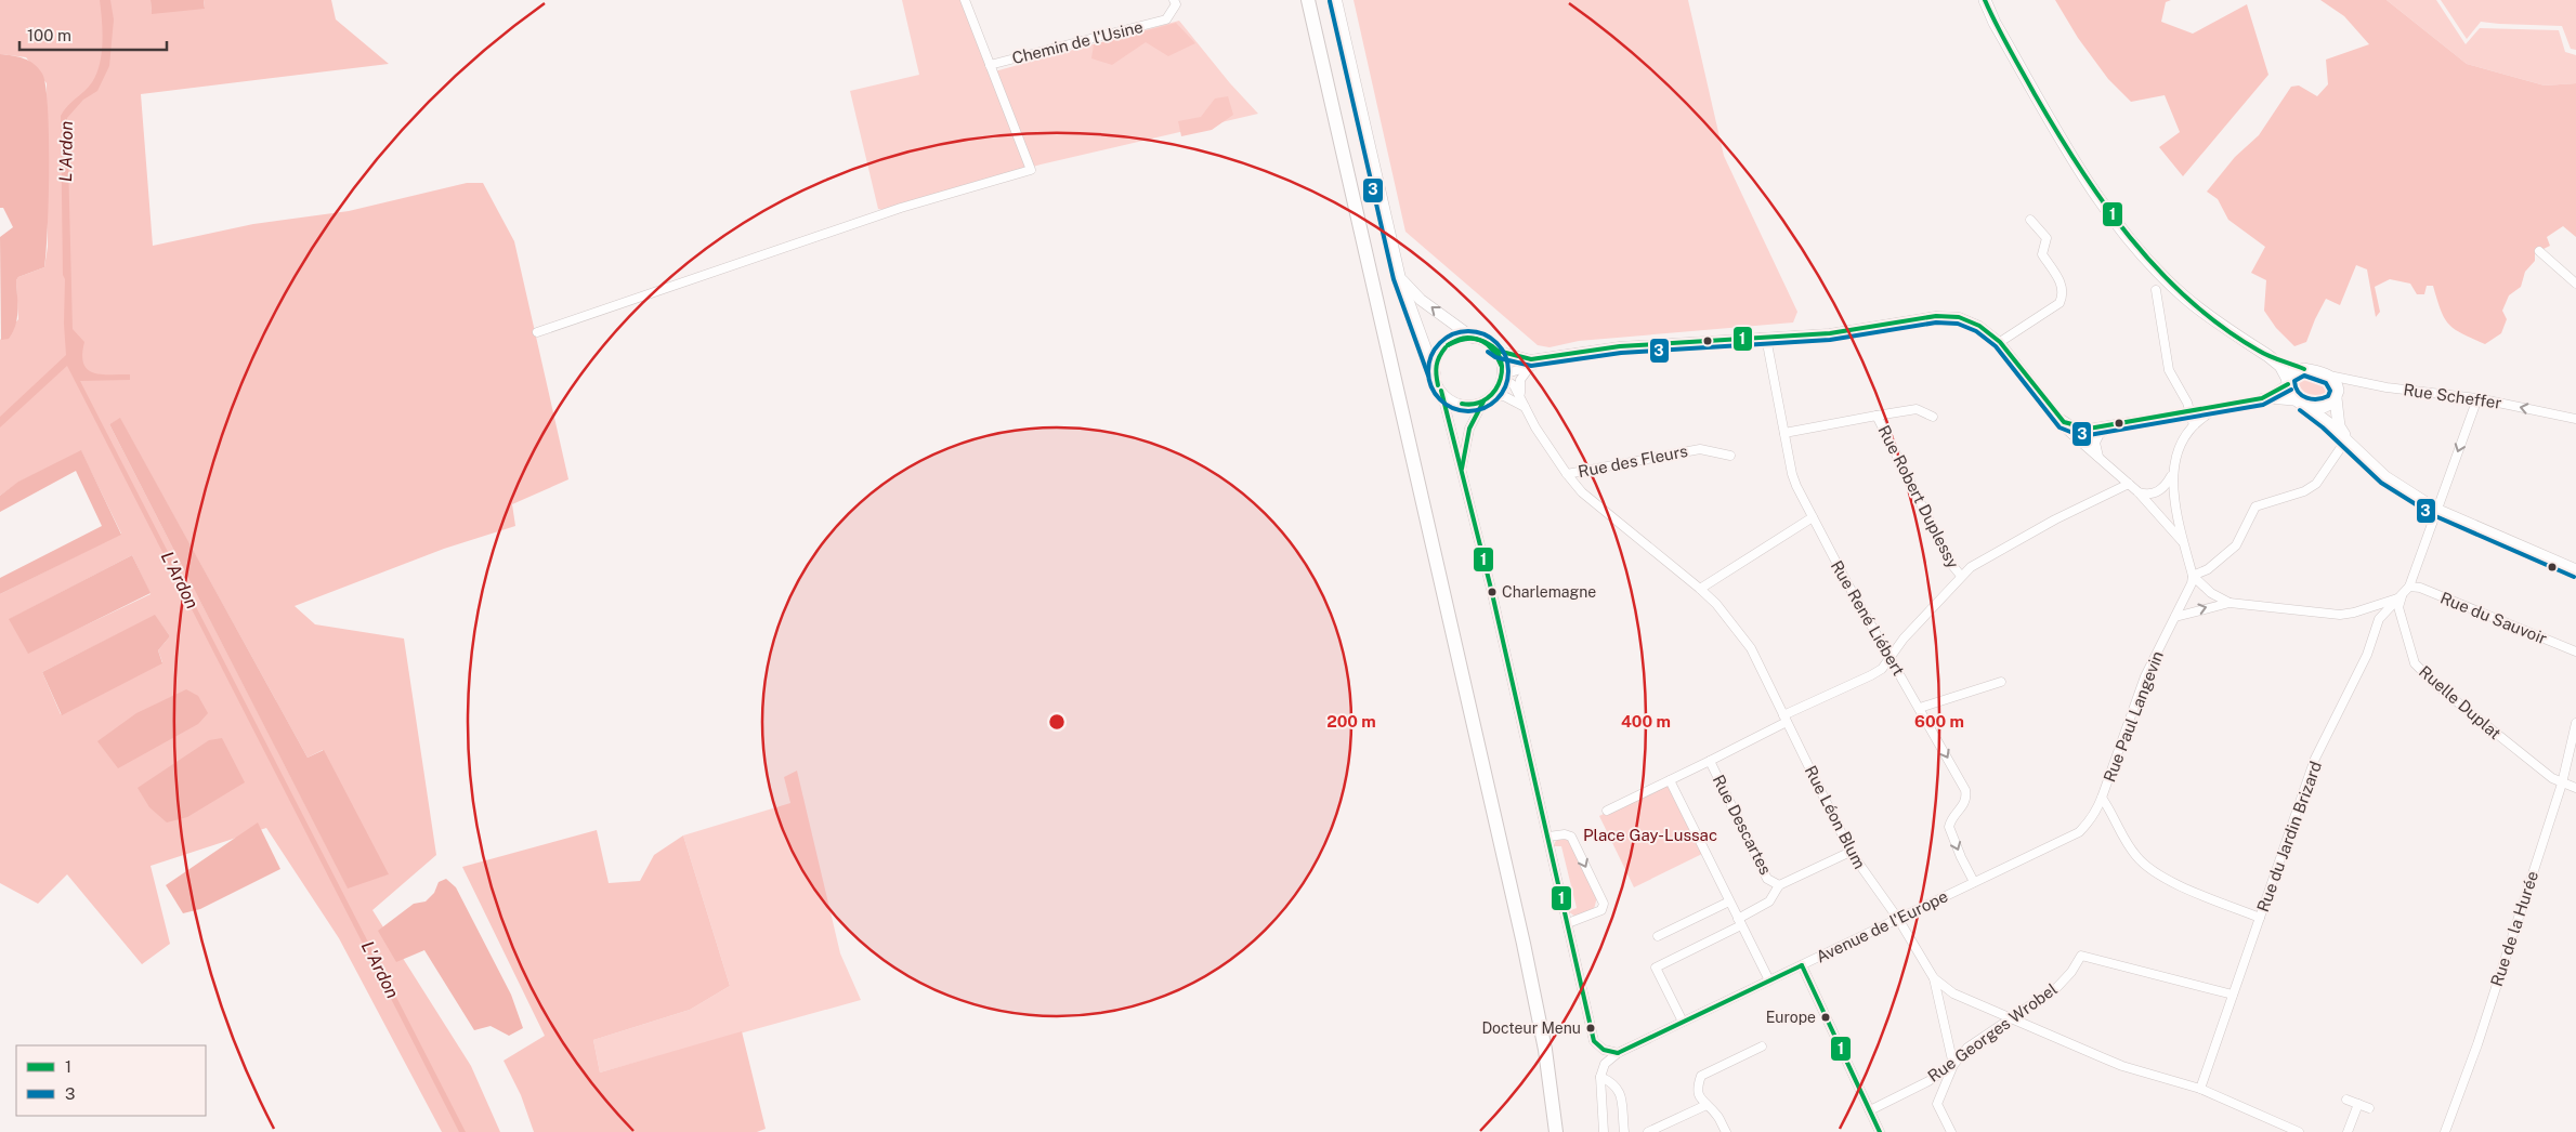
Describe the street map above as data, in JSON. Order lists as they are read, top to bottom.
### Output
{
  "streets": {
    "street": [
      "Chemin de l'Usine",
      "Rue Scheffer",
      "Rue des Fleurs",
      "Rue Robert Duplessy",
      "Rue René Liébert",
      "Rue du Sauvoir",
      "Ruelle Duplat",
      "Rue Paul Langevin",
      "Rue Léon Blum",
      "Rue Descartes",
      "Rue du Jardin Brizard",
      "Avenue de l'Europe",
      "Rue de la Hurée",
      "Rue Georges Wrobel"
    ]
  },
  "crossings": [
    ["Rue Scheffer", "Rue du Jardin Brizard"],
    ["Rue des Fleurs", "Rue Léon Blum"],
    ["Rue Robert Duplessy", "Rue René Liébert"],
    ["Rue Robert Duplessy", "Rue Descartes"],
    ["Rue René Liébert", "Rue Descartes"],
    ["Rue René Liébert", "Avenue de l'Europe"],
    ["Rue du Sauvoir", "Rue du Jardin Brizard"],
    ["Ruelle Duplat", "Rue du Jardin Brizard"],
    ["Ruelle Duplat", "Rue de la Hurée"],
    ["Rue Paul Langevin", "Avenue de l'Europe"],
    ["Rue Léon Blum", "Rue Descartes"],
    ["Rue Léon Blum", "Rue du Jardin Brizard"],
    ["Rue Léon Blum", "Avenue de l'Europe"],
    ["Rue Léon Blum", "Rue Georges Wrobel"],
    ["Rue Descartes", "Avenue de l'Europe"],
    ["Rue du Jardin Brizard", "Rue Georges Wrobel"]
  ],
  "one_way": ["Rue Scheffer"],
  "water": ["L'Ardon"],
  "parks": ["Place Gay-Lussac"],
  "places": ["Charlemagne", "Europe", "Docteur Menu"],
  "lines": ["transit line 1", "transit line 3"],
  "legend": ["1", "3"],
  "scale_bar": "100 m",
  "rings": ["200 m", "400 m", "600 m"]
}
